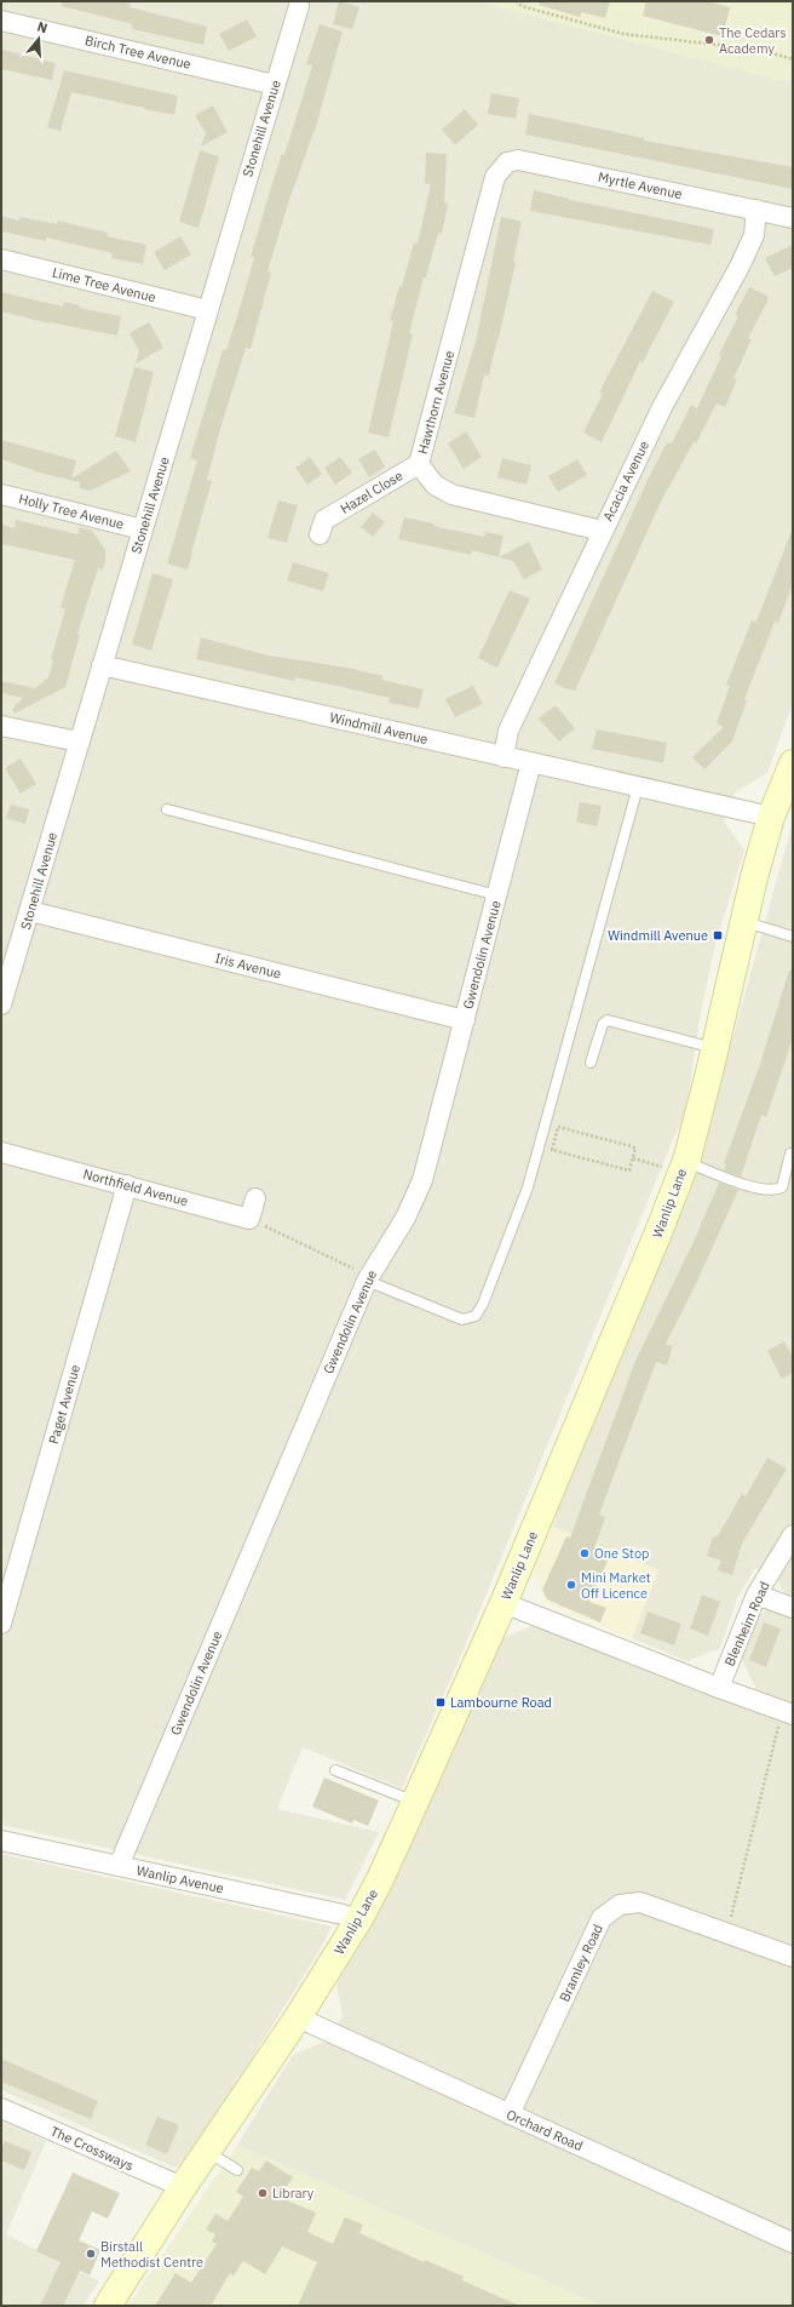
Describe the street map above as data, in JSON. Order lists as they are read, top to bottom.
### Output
{
  "streets": {
    "street": [
      "Birch Tree Avenue",
      "Stonehill Avenue",
      "Myrtle Avenue",
      "Lime Tree Avenue",
      "Hawthorn Avenue",
      "Acacia Avenue",
      "Hazel Close",
      "Holly Tree Avenue",
      "Windmill Avenue",
      "Gwendolin Avenue",
      "Iris Avenue",
      "Northfield Avenue",
      "Wanlip Lane",
      "Paget Avenue",
      "Blenheim Road",
      "Wanlip Avenue",
      "Bramley Road",
      "Orchard Road",
      "The Crossways"
    ]
  },
  "crossings": [
    ["Birch Tree Avenue", "Stonehill Avenue"],
    ["Stonehill Avenue", "Lime Tree Avenue"],
    ["Stonehill Avenue", "Holly Tree Avenue"],
    ["Stonehill Avenue", "Windmill Avenue"],
    ["Stonehill Avenue", "Iris Avenue"],
    ["Myrtle Avenue", "Hawthorn Avenue"],
    ["Myrtle Avenue", "Acacia Avenue"],
    ["Hawthorn Avenue", "Acacia Avenue"],
    ["Hawthorn Avenue", "Hazel Close"],
    ["Acacia Avenue", "Windmill Avenue"],
    ["Windmill Avenue", "Gwendolin Avenue"],
    ["Windmill Avenue", "Wanlip Lane"],
    ["Gwendolin Avenue", "Iris Avenue"],
    ["Gwendolin Avenue", "Wanlip Avenue"],
    ["Northfield Avenue", "Paget Avenue"],
    ["Wanlip Lane", "Wanlip Avenue"],
    ["Wanlip Lane", "Orchard Road"],
    ["Wanlip Lane", "The Crossways"],
    ["Bramley Road", "Orchard Road"]
  ],
  "places": {
    "other": [
      "The Cedars Academy",
      "One Stop",
      "Mini Market Off Licence",
      "Library",
      "Birstall Methodist Centre"
    ],
    "transit": ["Windmill Avenue", "Lambourne Road"]
  },
  "north": "top"
}
